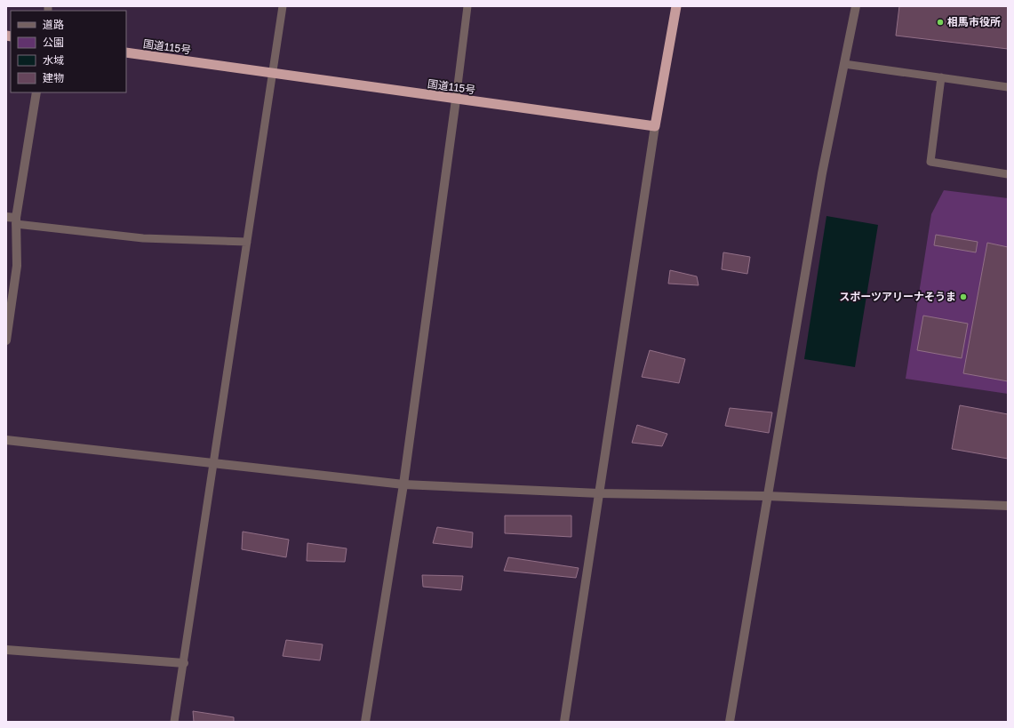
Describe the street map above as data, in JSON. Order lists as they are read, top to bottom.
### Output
{
  "streets": {
    "highway": ["国道115号"]
  },
  "places": ["相馬市役所", "スポーツアリーナそうま"],
  "legend": [
    "道路",
    "公園",
    "水域",
    "建物"
  ]
}
